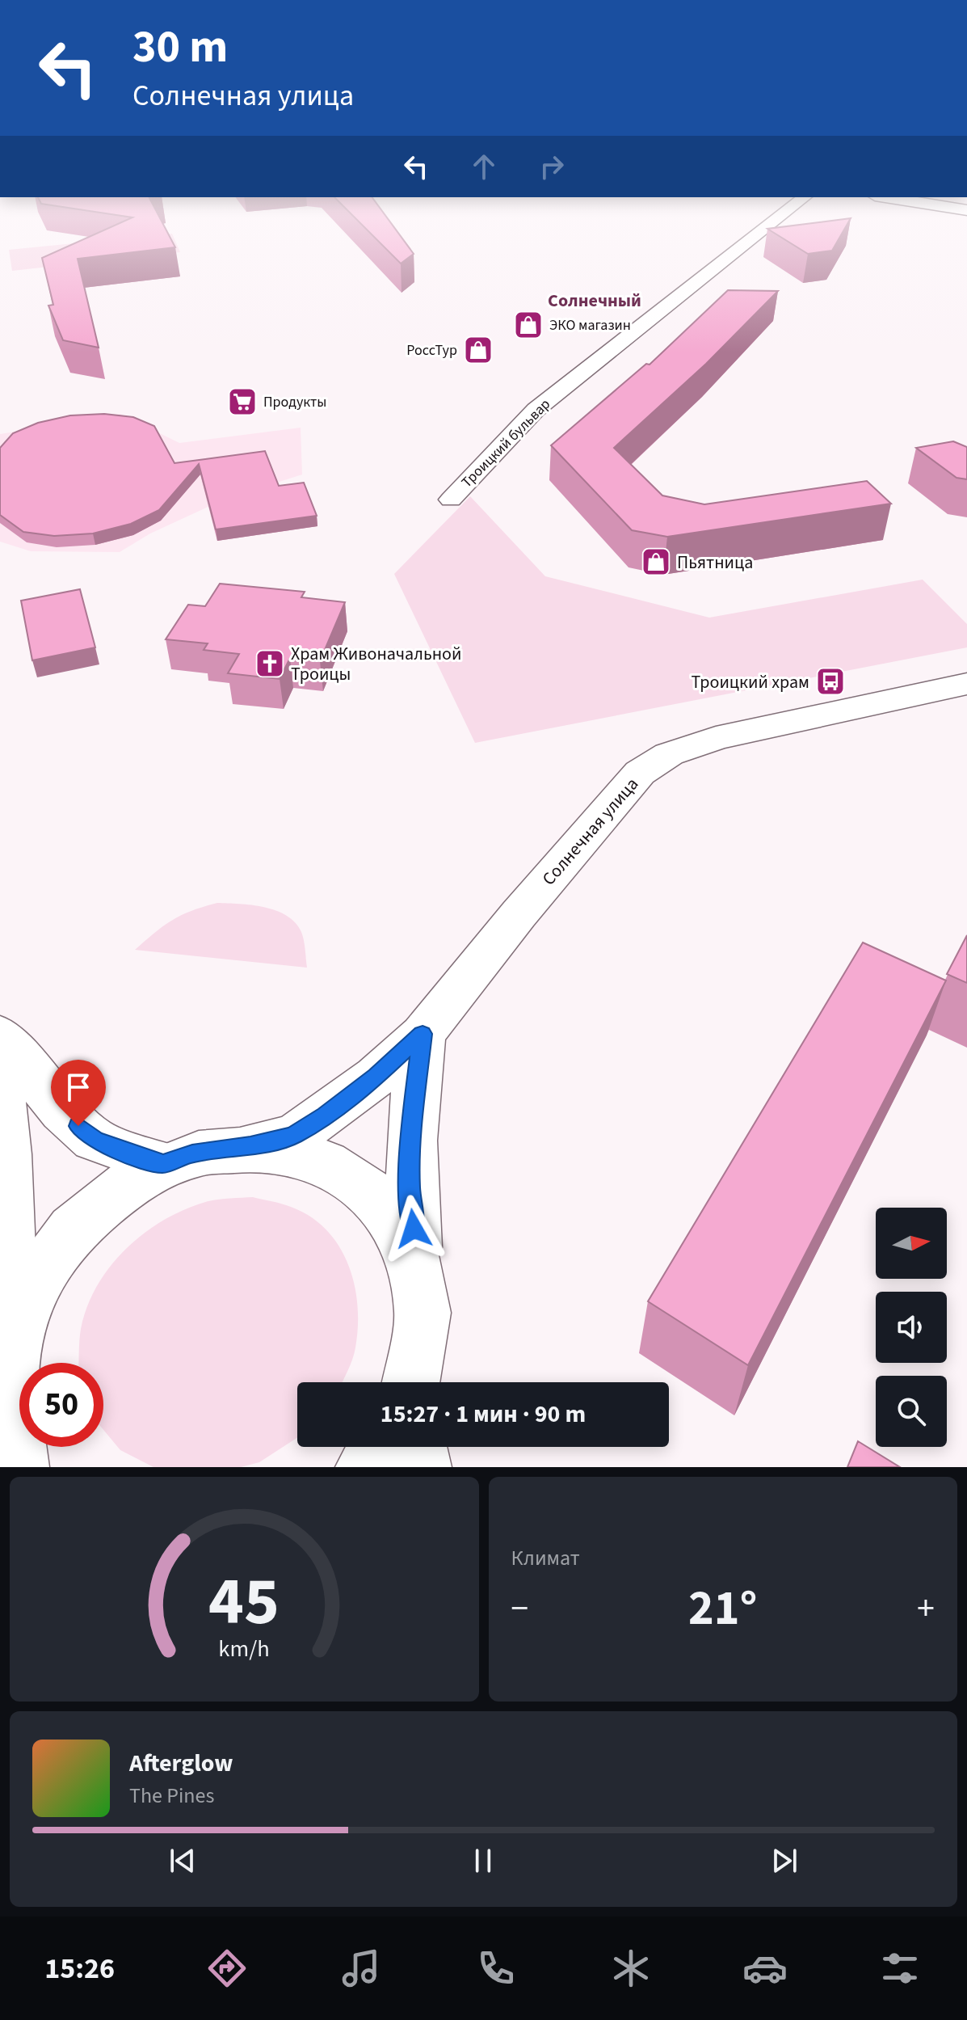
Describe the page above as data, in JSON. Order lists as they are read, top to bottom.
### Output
{
  "streets": {
    "main road": ["Солнечная улица"],
    "street": ["Троицкий бульвар"]
  },
  "districts": ["Солнечный"],
  "places": {
    "shop": ["ЭКО магазин", "РоссТур", "Пьятница"],
    "supermarket": ["Продукты"],
    "church": ["Храм Живоначальной Троицы"],
    "bus stop": ["Троицкий храм"]
  },
  "north": "right",
  "page": {
    "turn": ["30 m", "Солнечная улица"],
    "limit": "50",
    "trip": "15:27 · 1 мин · 90 m",
    "tile": "Климат",
    "heat": ["−", "21°", "+"],
    "song": ["Afterglow", "The Pines"],
    "tabs": "15:26",
    "gauge": ["45", "km/h"]
  }
}
